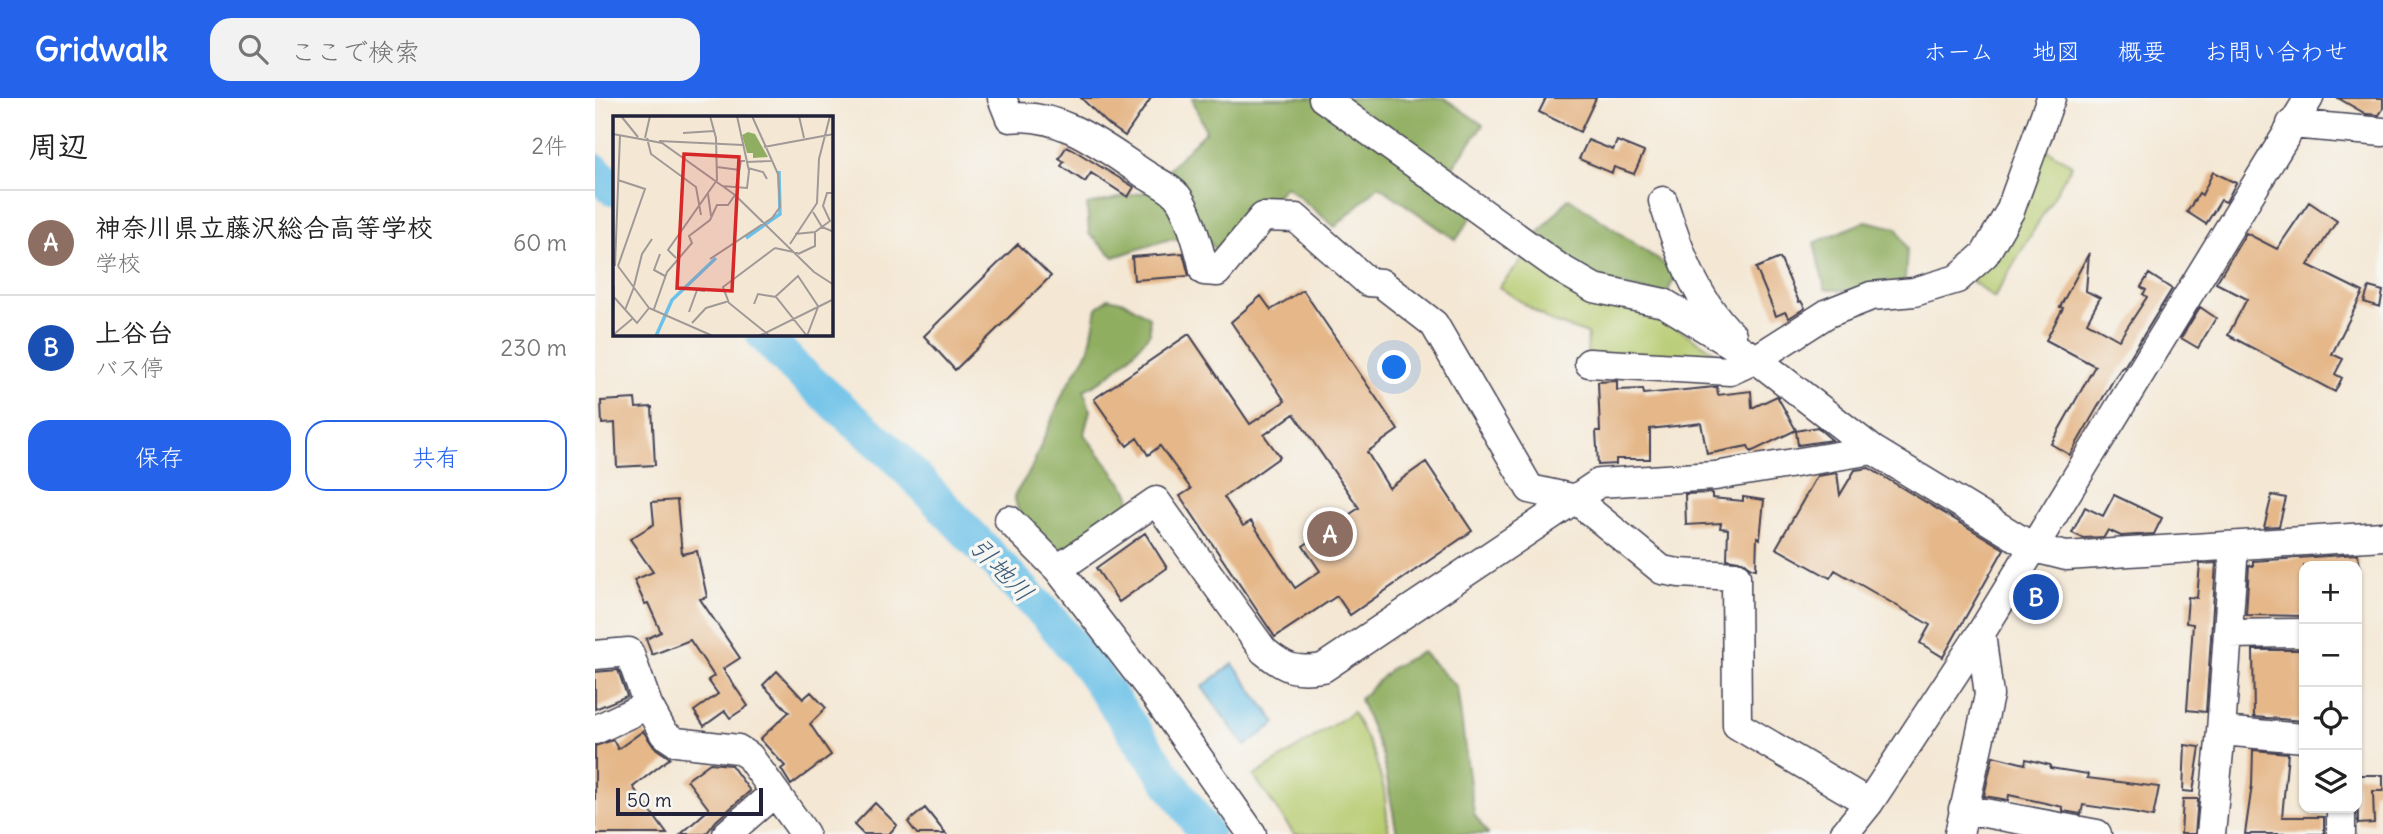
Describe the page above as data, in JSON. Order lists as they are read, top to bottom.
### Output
{
  "water": ["引地川"],
  "scale_bar": "50 m",
  "page": {
    "header": "Gridwalk",
    "search": "ここで検索",
    "nav": [
      "ホーム",
      "地図",
      "概要",
      "お問い合わせ"
    ],
    "heading": ["周辺", "2件"],
    "list": [
      {
        "mark": "A",
        "name": "神奈川県立藤沢総合高等学校",
        "note": "学校",
        "value": "60 m"
      },
      {
        "mark": "B",
        "name": "上谷台",
        "note": "バス停",
        "value": "230 m"
      }
    ],
    "buttons": ["保存", "共有"],
    "pins": ["A", "B"],
    "map_buttons": ["+", "−"],
    "scale": "50 m"
  }
}
